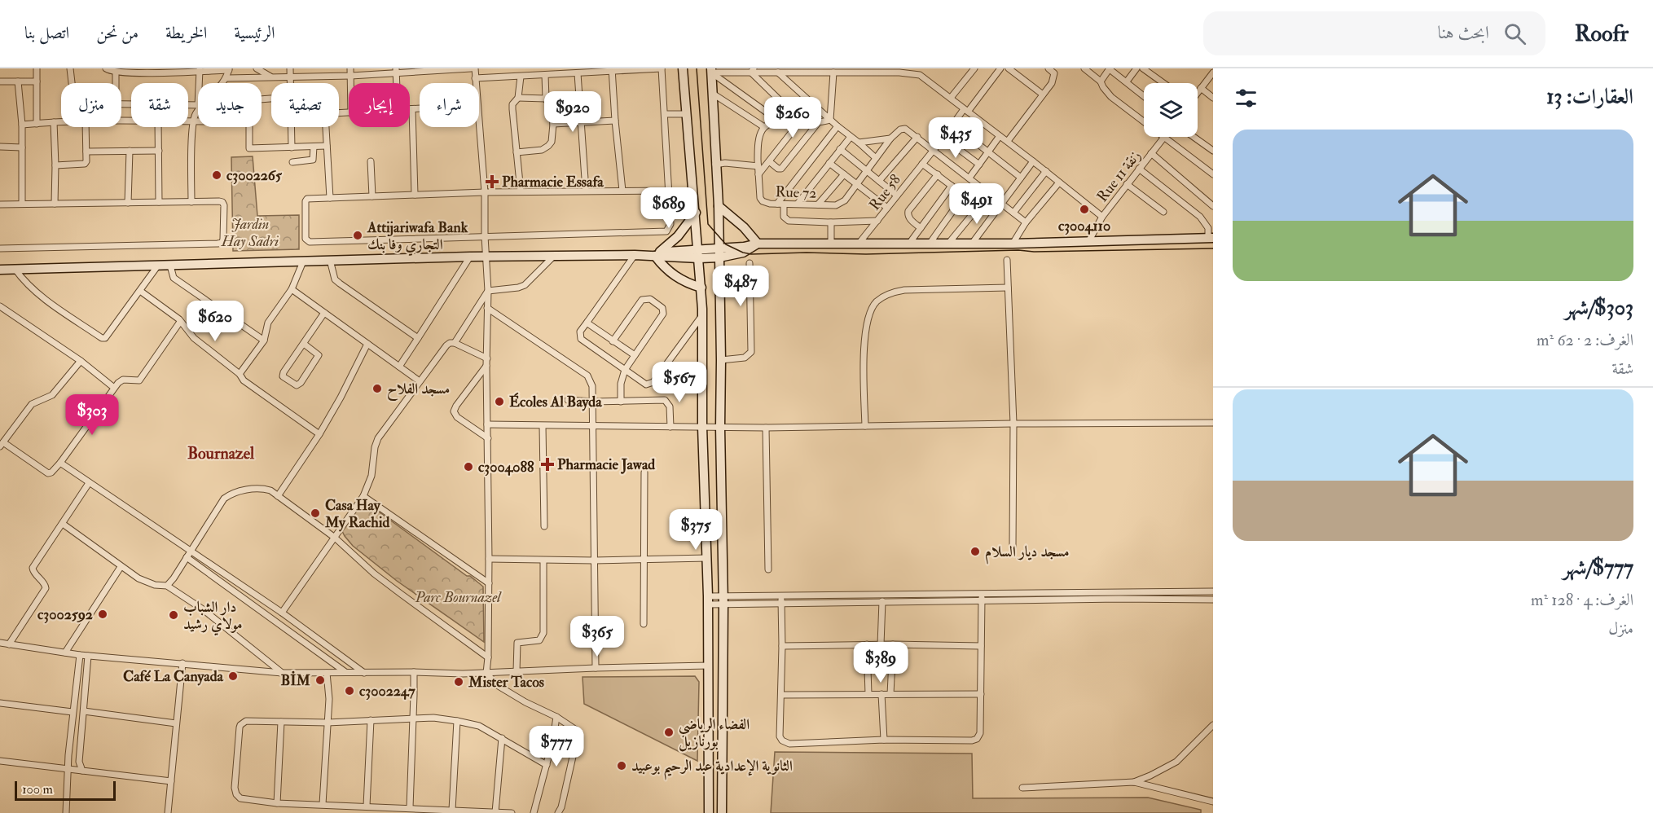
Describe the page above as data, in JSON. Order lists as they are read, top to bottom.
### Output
{
  "streets": {
    "street": ["Rue 11 زنقة", "Rue 72", "Rue 58"]
  },
  "districts": ["Bournazel"],
  "parks": ["Jardin Hay Sadri", "Parc Bournazel"],
  "places": {
    "other": [
      "c3002265",
      "c3004110",
      "Attijariwafa Bank التجاري وفا بنك",
      "مسجد الفلاح",
      "Écoles Al Bayda",
      "c3004088",
      "Casa Hay My Rachid",
      "مسجد ديار السلام",
      "c3002592",
      "دار الشباب مولاي رشيد",
      "Café La Canyada",
      "BİM",
      "Mister Tacos",
      "c3002247",
      "الفضاء الرياضي بورنازيل",
      "الثانوية الإعدادية عبد الرحيم بوعبيد"
    ],
    "health": ["Pharmacie Essafa", "Pharmacie Jawad"]
  },
  "scale_bar": "100 m",
  "page": {
    "header": "Roofr",
    "search": "ابحث هنا",
    "nav": [
      "الرئيسية",
      "الخريطة",
      "من نحن",
      "اتصل بنا"
    ],
    "heading": "العقارات: 13",
    "chip": [
      "شراء",
      "إيجار",
      "تصفية",
      "جديد",
      "شقة",
      "منزل"
    ],
    "price": [
      "$920",
      "$260",
      "$435",
      "$491",
      "$689",
      "$487",
      "$620",
      "$567",
      "$303",
      "$375",
      "$365",
      "$389",
      "$777"
    ],
    "list": [
      {
        "name": "$303/شهر",
        "note": "الغرف: 2 · 62 m² · شقة"
      },
      {
        "name": "$777/شهر",
        "note": "الغرف: 4 · 128 m² · منزل"
      }
    ],
    "scale": "100 m"
  }
}
